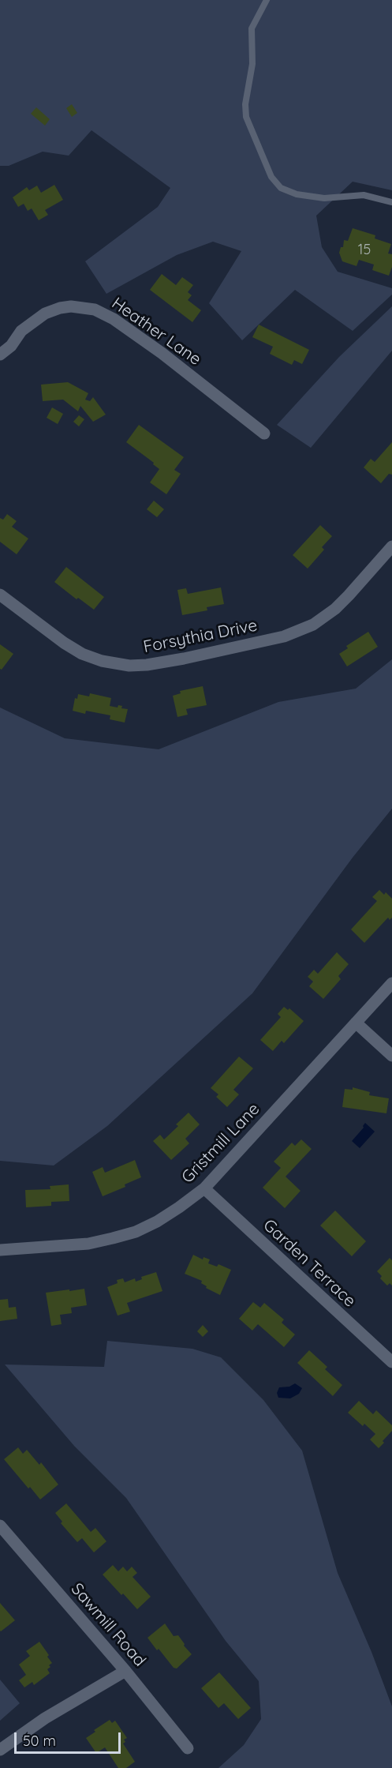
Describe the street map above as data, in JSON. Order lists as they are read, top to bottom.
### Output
{
  "streets": {
    "street": [
      "Heather Lane",
      "Forsythia Drive",
      "Gristmill Lane",
      "Garden Terrace",
      "Sawmill Road"
    ]
  },
  "crossings": [
    ["Gristmill Lane", "Garden Terrace"]
  ],
  "house_numbers": ["15"],
  "scale_bar": "50 m"
}
